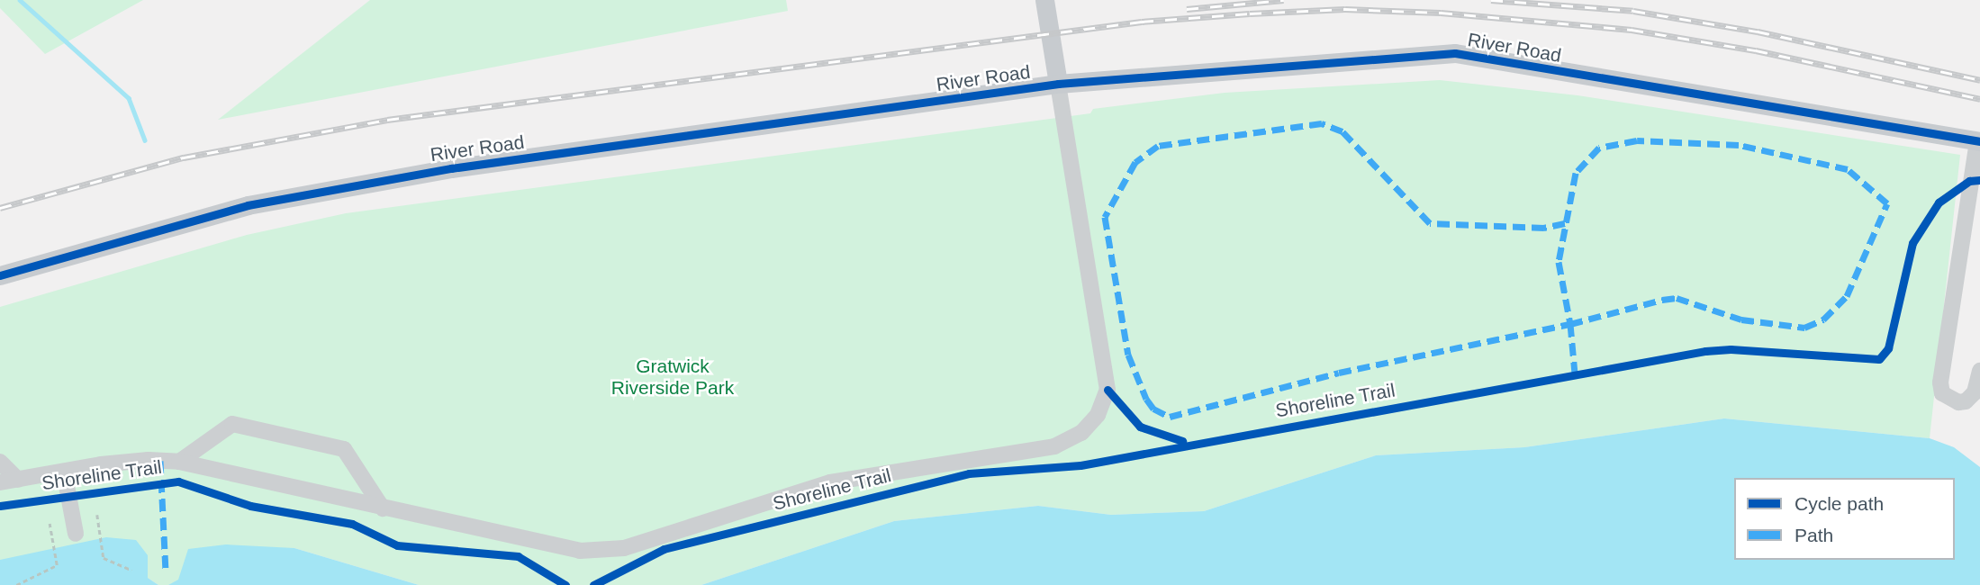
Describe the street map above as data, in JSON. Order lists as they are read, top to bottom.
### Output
{
  "streets": {
    "main road": ["River Road"],
    "cycle path": ["Shoreline Trail"]
  },
  "parks": ["Gratwick Riverside Park"],
  "legend": ["Cycle path", "Path"]
}
